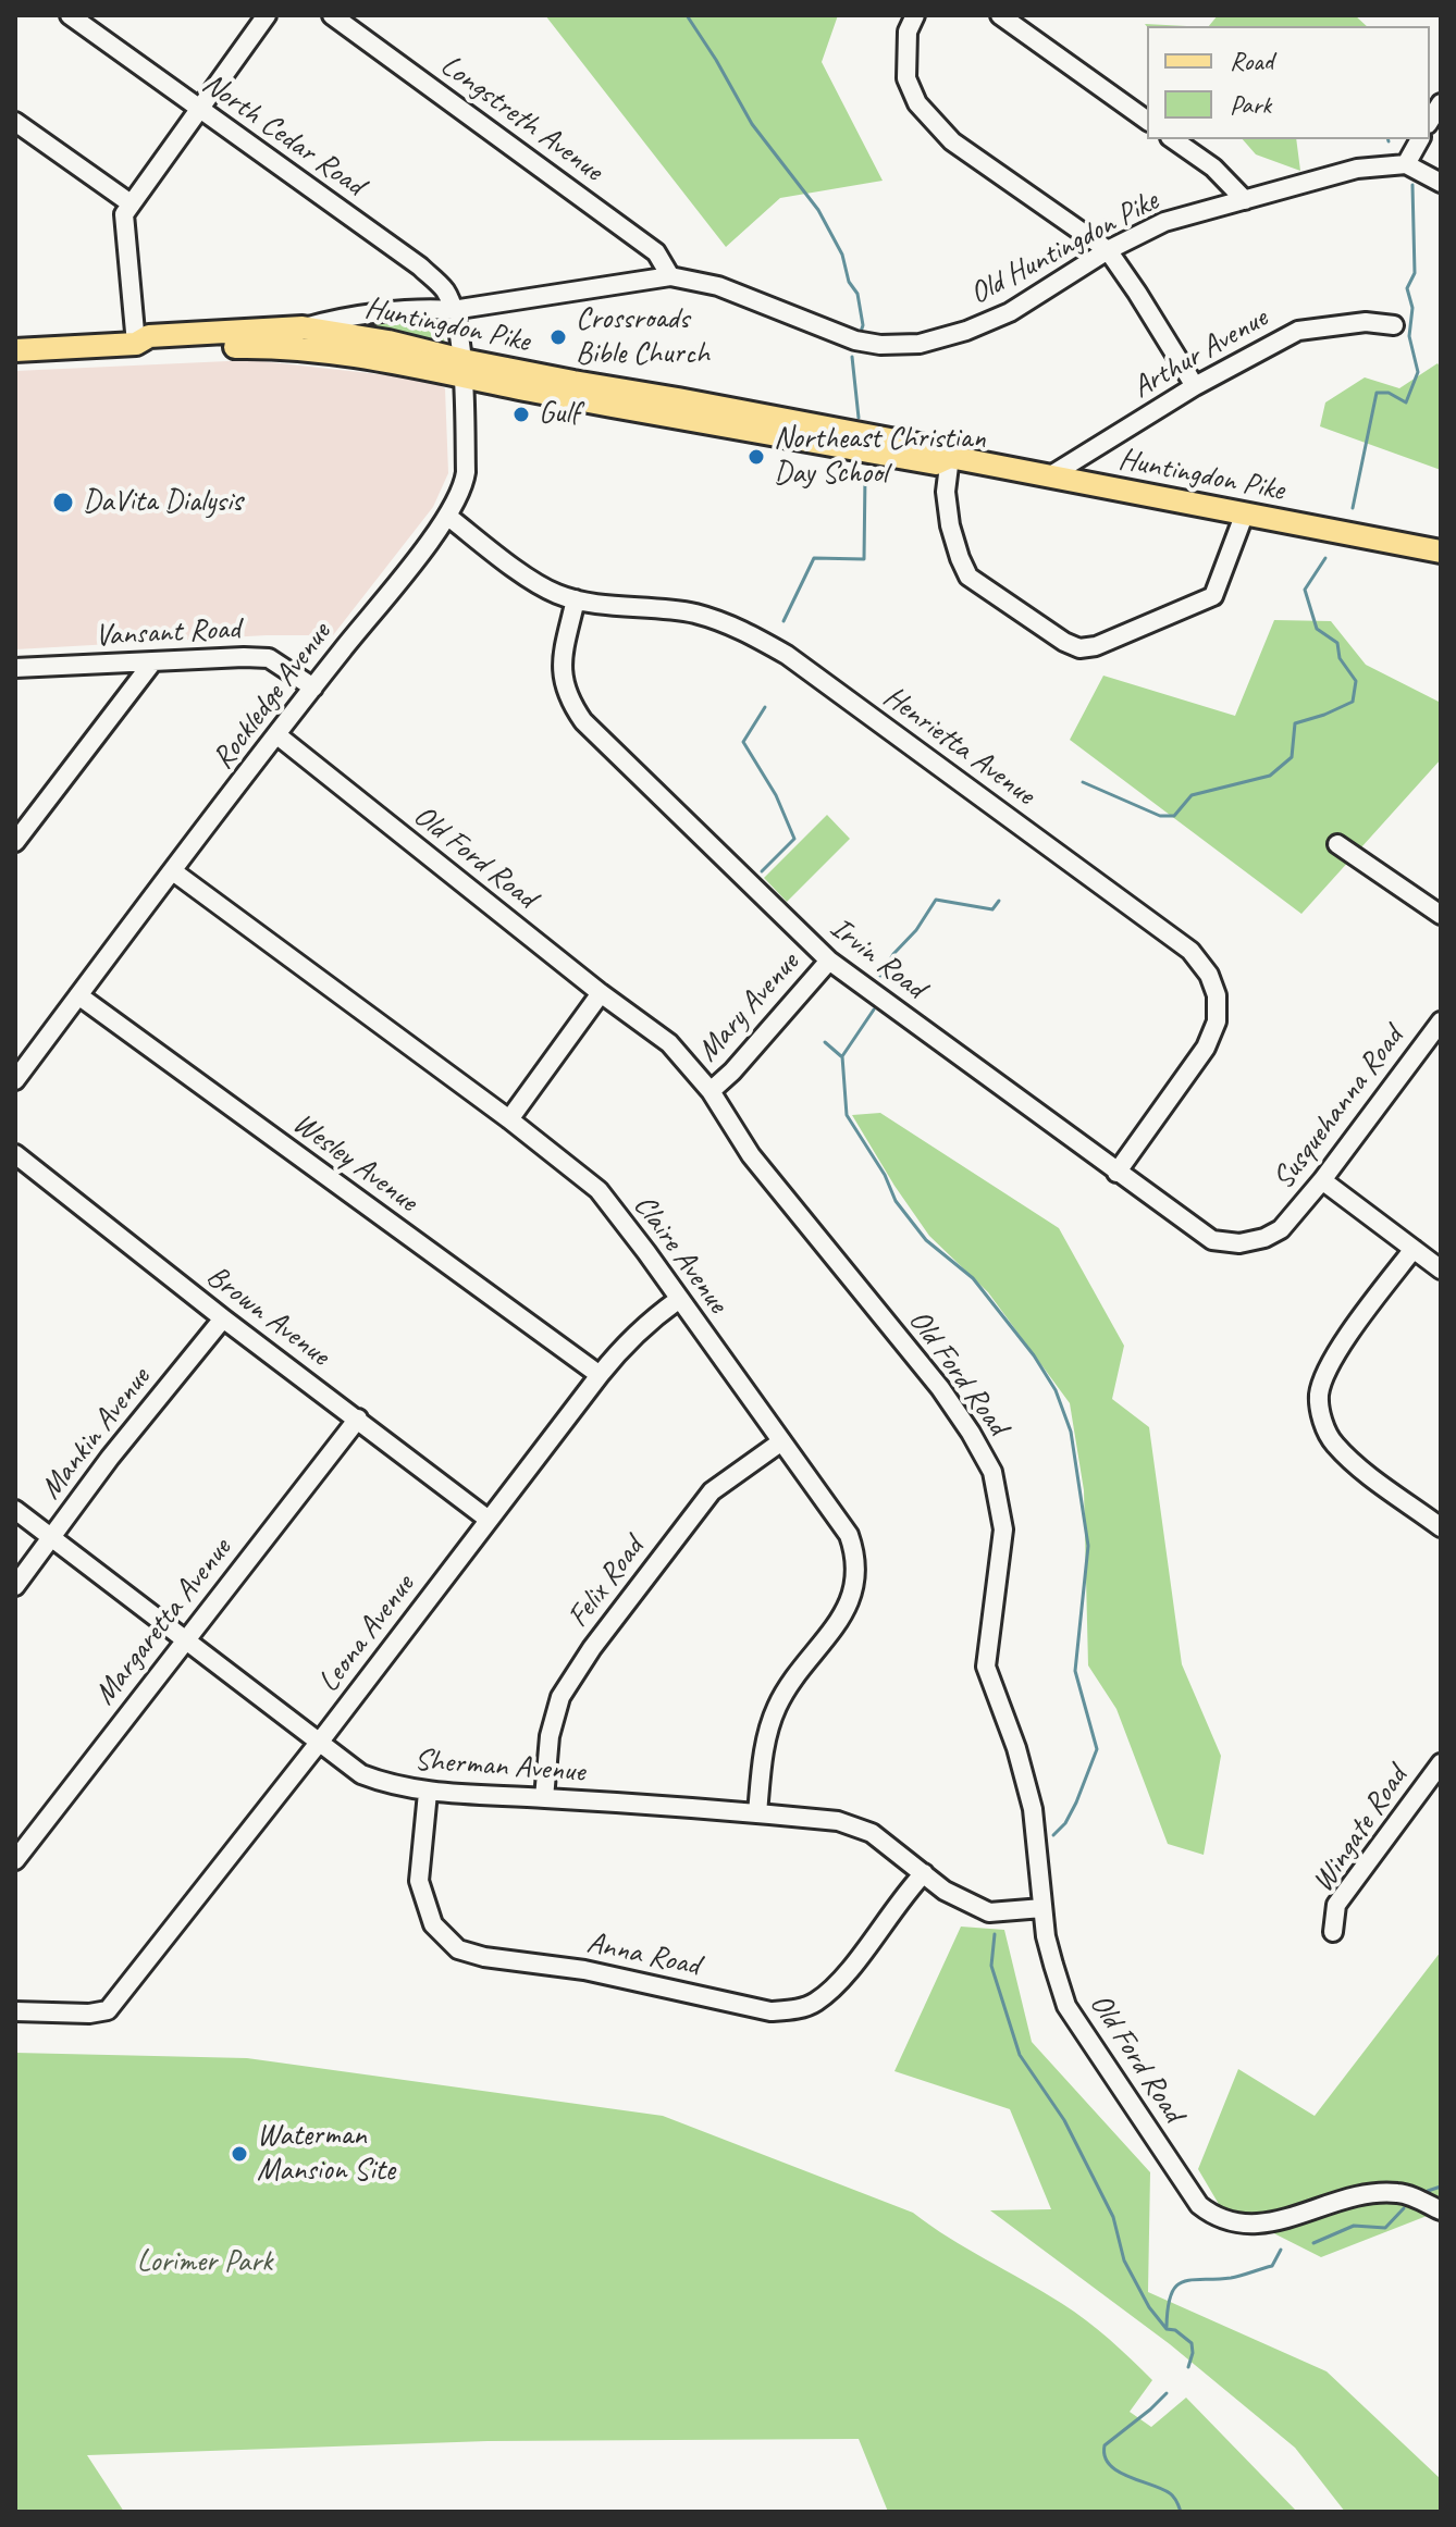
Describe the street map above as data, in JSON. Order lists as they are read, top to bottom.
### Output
{
  "streets": {
    "main road": ["Huntingdon Pike"],
    "street": [
      "Longstreth Avenue",
      "North Cedar Road",
      "Old Huntingdon Pike",
      "Arthur Avenue",
      "Vansant Road",
      "Rockledge Avenue",
      "Henrietta Avenue",
      "Old Ford Road",
      "Irvin Road",
      "Mary Avenue",
      "Susquehanna Road",
      "Wesley Avenue",
      "Claire Avenue",
      "Brown Avenue",
      "Mankin Avenue",
      "Felix Road",
      "Margaretta Avenue",
      "Leona Avenue",
      "Sherman Avenue",
      "Wingate Road",
      "Anna Road"
    ]
  },
  "crossings": [
    ["Longstreth Avenue", "Old Huntingdon Pike"],
    ["North Cedar Road", "Old Huntingdon Pike"],
    ["North Cedar Road", "Rockledge Avenue"],
    ["Old Huntingdon Pike", "Huntingdon Pike"],
    ["Old Huntingdon Pike", "Rockledge Avenue"],
    ["Huntingdon Pike", "Arthur Avenue"],
    ["Huntingdon Pike", "Rockledge Avenue"],
    ["Vansant Road", "Rockledge Avenue"],
    ["Rockledge Avenue", "Henrietta Avenue"],
    ["Rockledge Avenue", "Old Ford Road"],
    ["Rockledge Avenue", "Wesley Avenue"],
    ["Rockledge Avenue", "Claire Avenue"],
    ["Henrietta Avenue", "Irvin Road"],
    ["Old Ford Road", "Mary Avenue"],
    ["Old Ford Road", "Sherman Avenue"],
    ["Irvin Road", "Mary Avenue"],
    ["Irvin Road", "Susquehanna Road"],
    ["Wesley Avenue", "Leona Avenue"],
    ["Claire Avenue", "Felix Road"],
    ["Claire Avenue", "Leona Avenue"],
    ["Claire Avenue", "Sherman Avenue"],
    ["Brown Avenue", "Mankin Avenue"],
    ["Brown Avenue", "Margaretta Avenue"],
    ["Brown Avenue", "Leona Avenue"],
    ["Mankin Avenue", "Sherman Avenue"],
    ["Felix Road", "Sherman Avenue"],
    ["Margaretta Avenue", "Sherman Avenue"],
    ["Leona Avenue", "Sherman Avenue"],
    ["Sherman Avenue", "Anna Road"]
  ],
  "parks": ["Lorimer Park"],
  "places": [
    "Crossroads Bible Church",
    "Gulf",
    "Northeast Christian Day School",
    "DaVita Dialysis",
    "Waterman Mansion Site"
  ],
  "legend": ["Road", "Park"]
}
